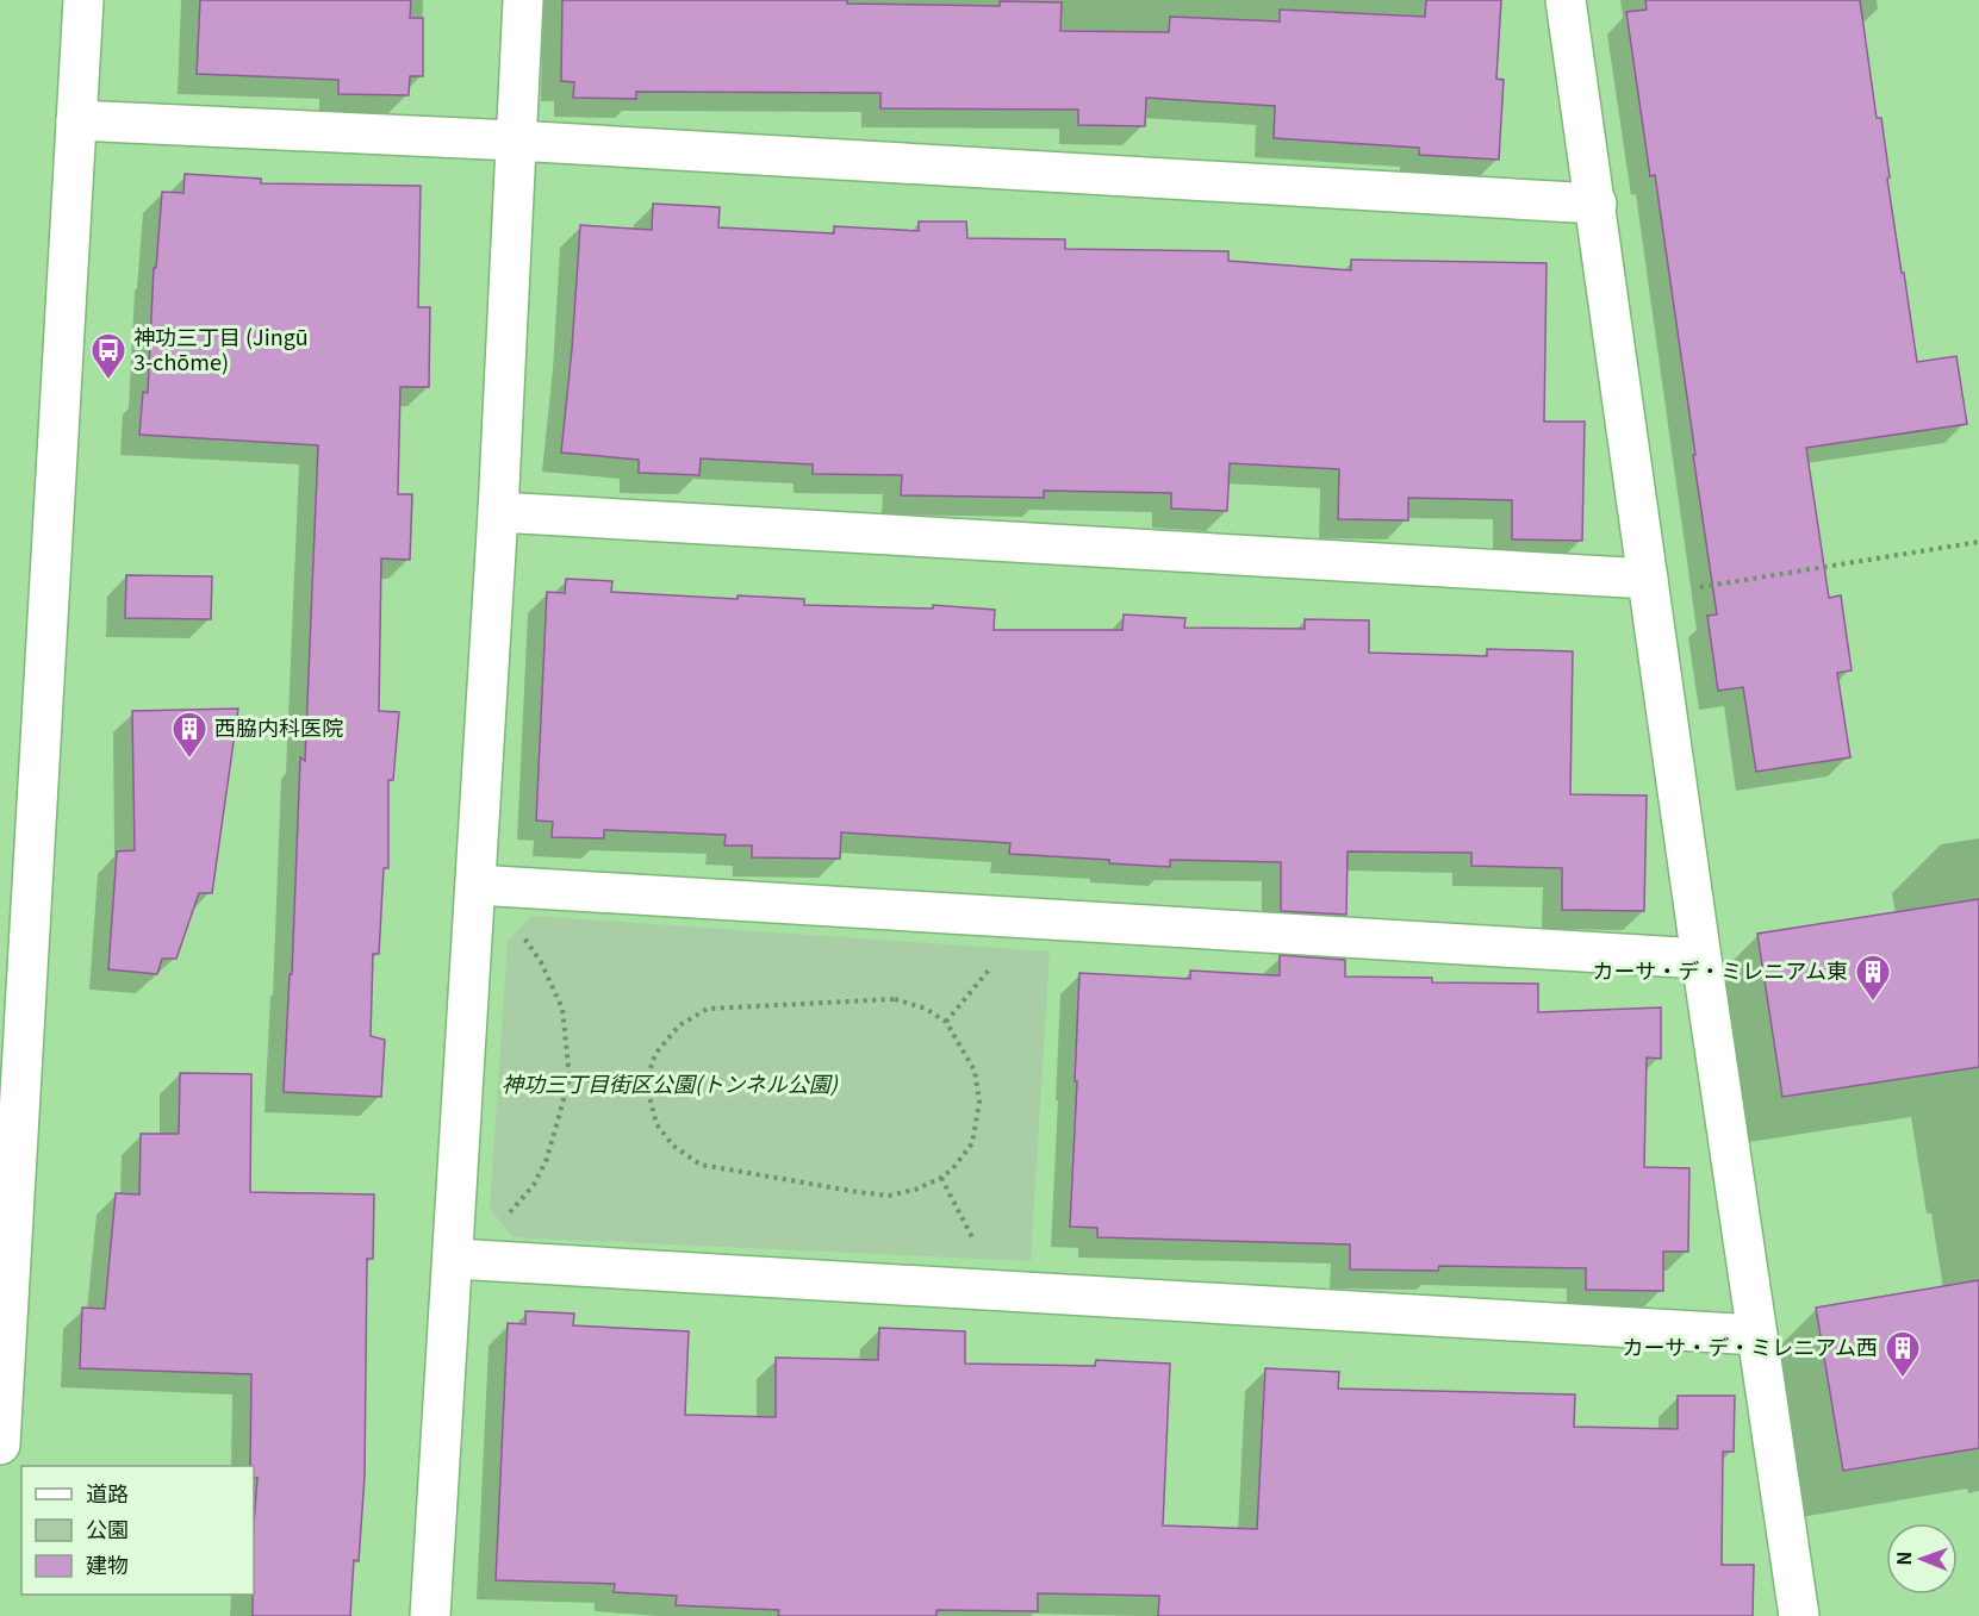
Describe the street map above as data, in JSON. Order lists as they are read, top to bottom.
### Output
{
  "parks": ["神功三丁目街区公園(トンネル公園)"],
  "places": {
    "bus stop": ["神功三丁目 (Jingū 3-chōme)"],
    "building": ["西脇内科医院", "カーサ・デ・ミレニアム東", "カーサ・デ・ミレニアム西"]
  },
  "legend": ["道路", "公園", "建物"],
  "north": "left"
}
